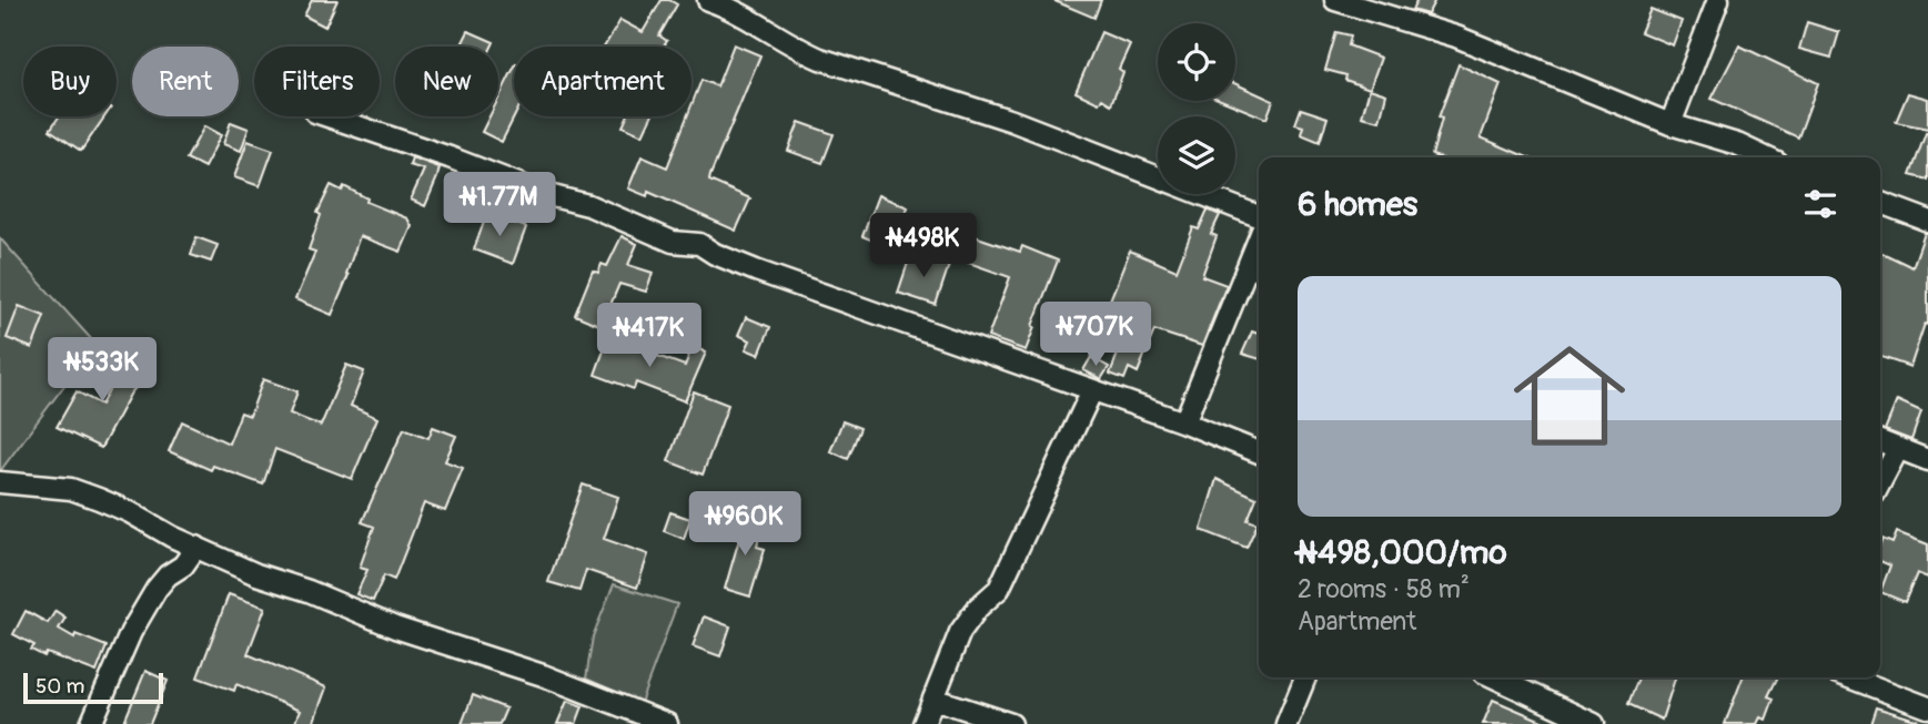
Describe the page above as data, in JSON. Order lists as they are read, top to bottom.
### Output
{
  "scale_bar": "50 m",
  "page": {
    "chip": [
      "Buy",
      "Rent",
      "Filters",
      "New",
      "Apartment"
    ],
    "heading": "6 homes",
    "price": [
      "₦1.77M",
      "₦498K",
      "₦707K",
      "₦417K",
      "₦533K",
      "₦960K"
    ],
    "list": [
      {
        "name": "₦498,000/mo",
        "note": "2 rooms · 58 m² · Apartment"
      }
    ],
    "scale": "50 m"
  }
}
